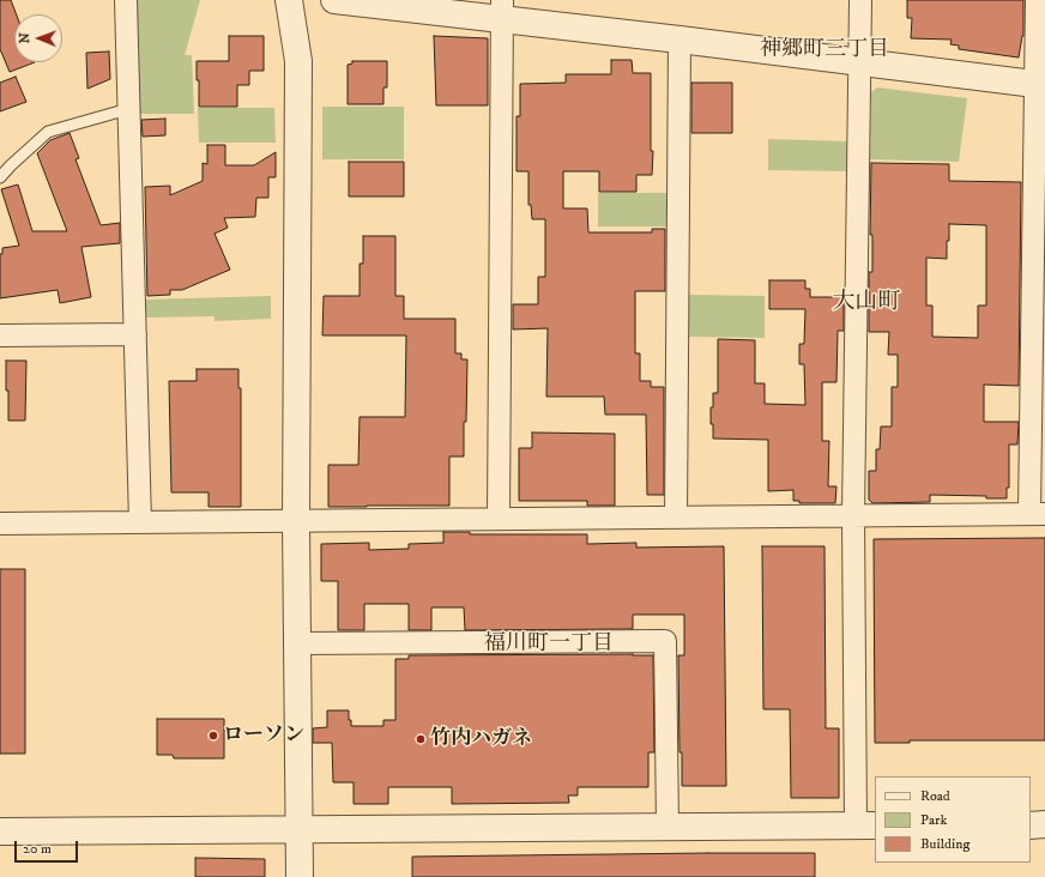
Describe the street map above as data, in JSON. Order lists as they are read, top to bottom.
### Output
{
  "districts": ["神郷町三丁目", "大山町", "福川町一丁目"],
  "places": ["ローソン", "竹内ハガネ"],
  "legend": ["Road", "Park", "Building"],
  "scale_bar": "20 m",
  "north": "left"
}
